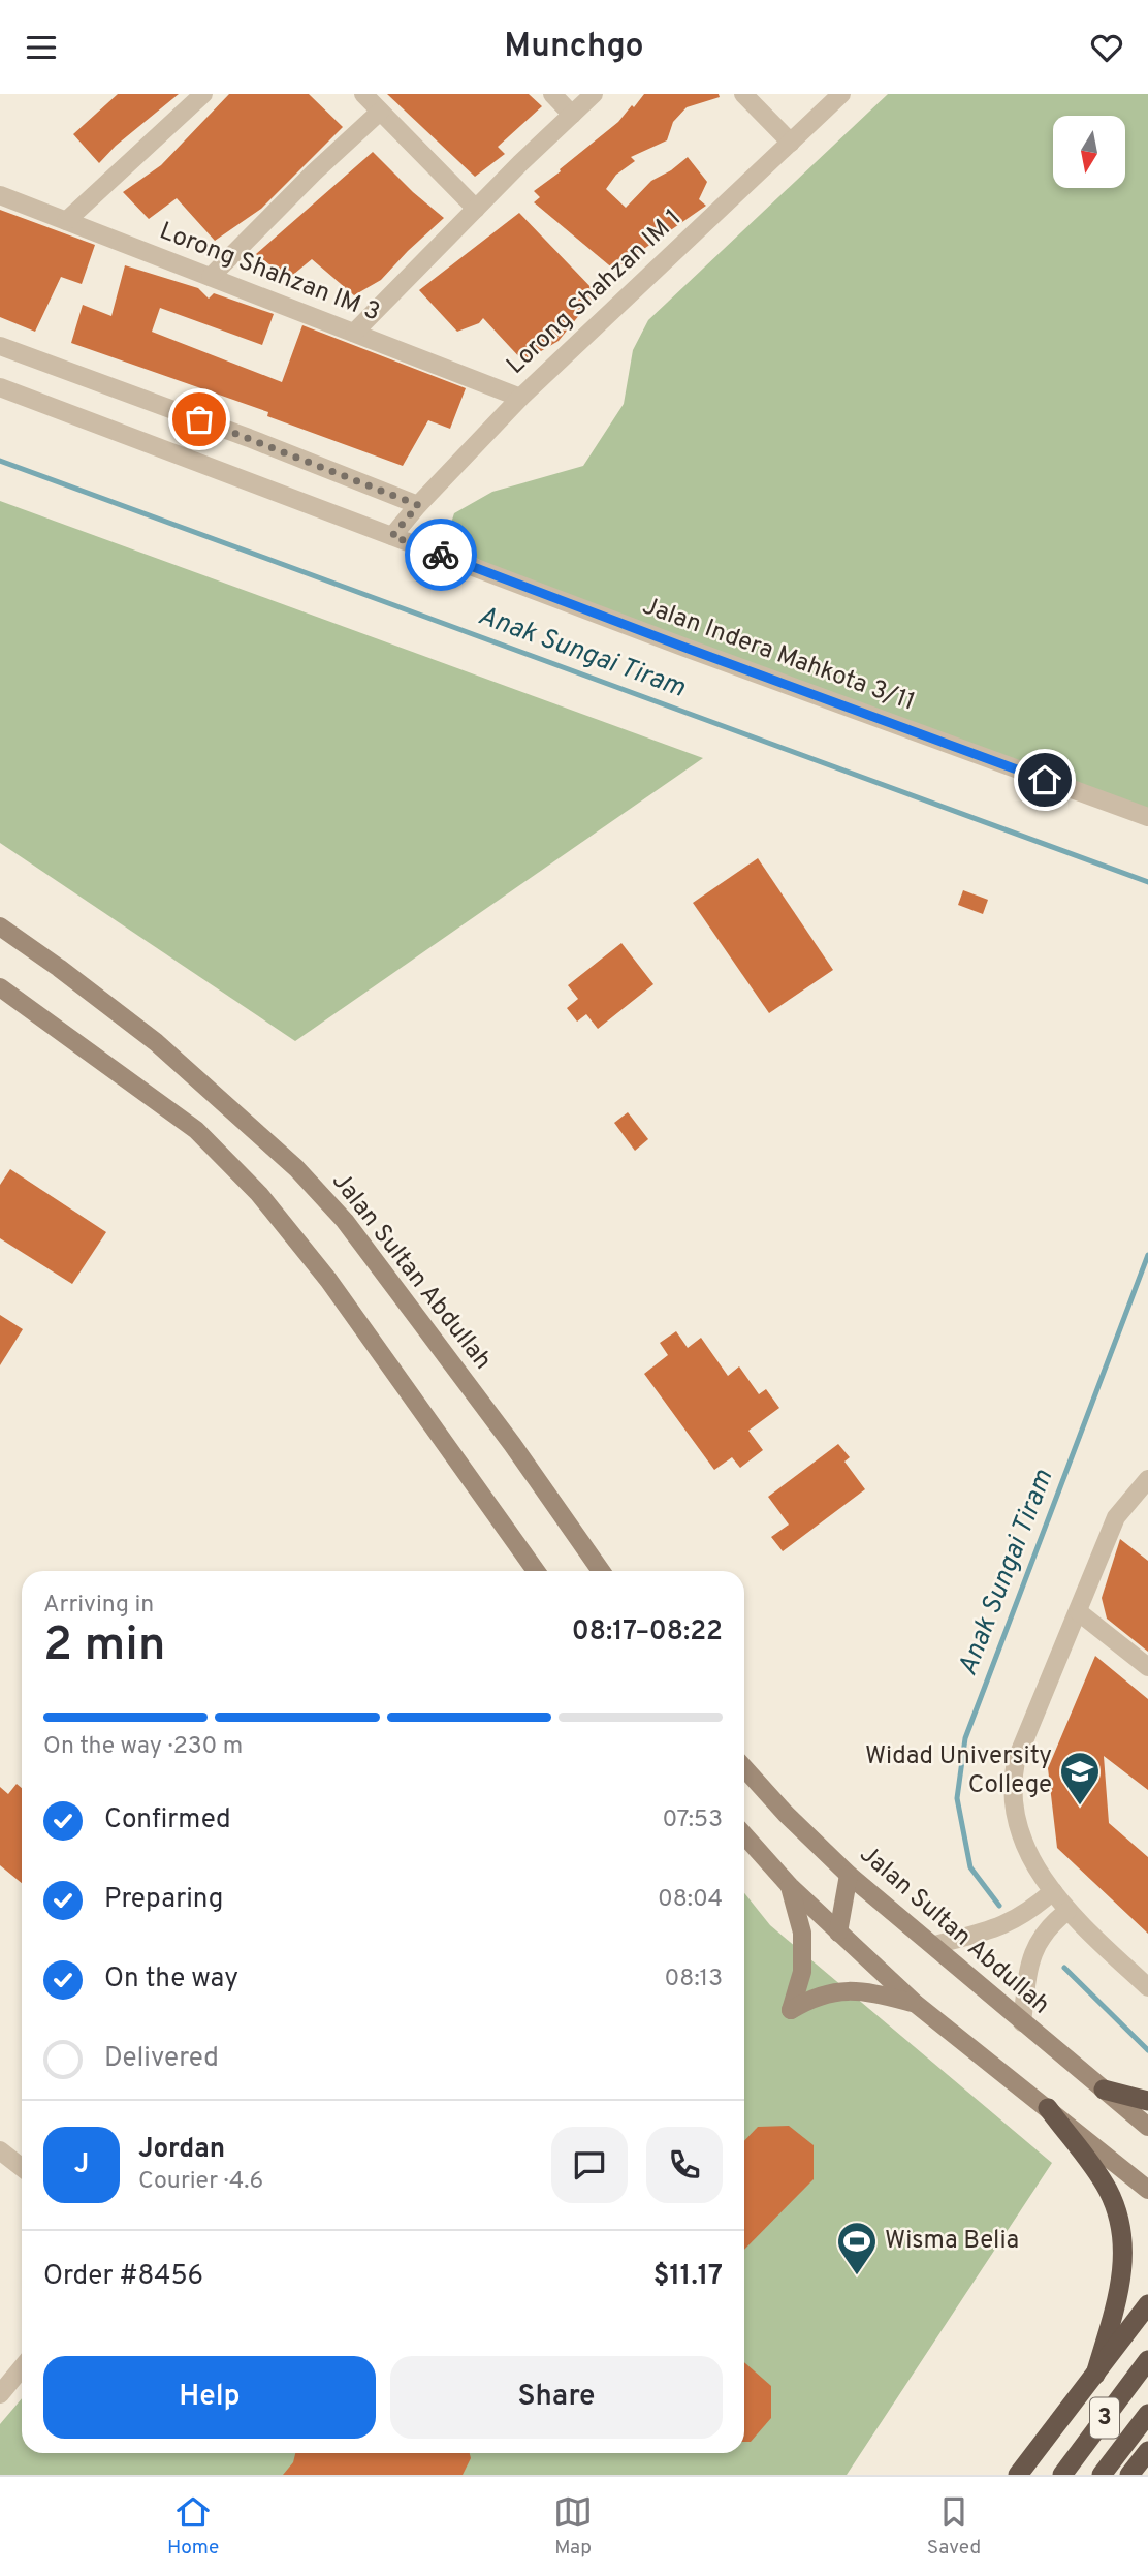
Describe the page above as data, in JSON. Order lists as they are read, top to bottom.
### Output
{
  "streets": {
    "highway": ["3"],
    "main road": ["Jalan Sultan Abdullah"],
    "street": ["Lorong Shahzan IM 3", "Lorong Shahzan IM 1", "Jalan Indera Mahkota 3/11"]
  },
  "crossings": [
    ["Lorong Shahzan IM 3", "Lorong Shahzan IM 1"],
    ["Lorong Shahzan IM 1", "Jalan Indera Mahkota 3/11"]
  ],
  "water": ["Anak Sungai Tiram"],
  "places": {
    "school or university": ["Widad University College"],
    "sports": ["Wisma Belia"]
  },
  "north": "bottom",
  "page": {
    "header": "Munchgo",
    "heading": ["2 min", "Arriving in", "08:17–08:22"],
    "panel": [
      "Jordan",
      "Courier · 4.6",
      "Order #8456",
      "$11.17"
    ],
    "bar": "On the way · 230 m",
    "list": [
      ["Confirmed", "07:53"],
      ["Preparing", "08:04"],
      ["On the way", "08:13"],
      "Delivered"
    ],
    "round": "J",
    "buttons": ["Help", "Share"],
    "tabs": ["Home", "Map", "Saved"]
  }
}
